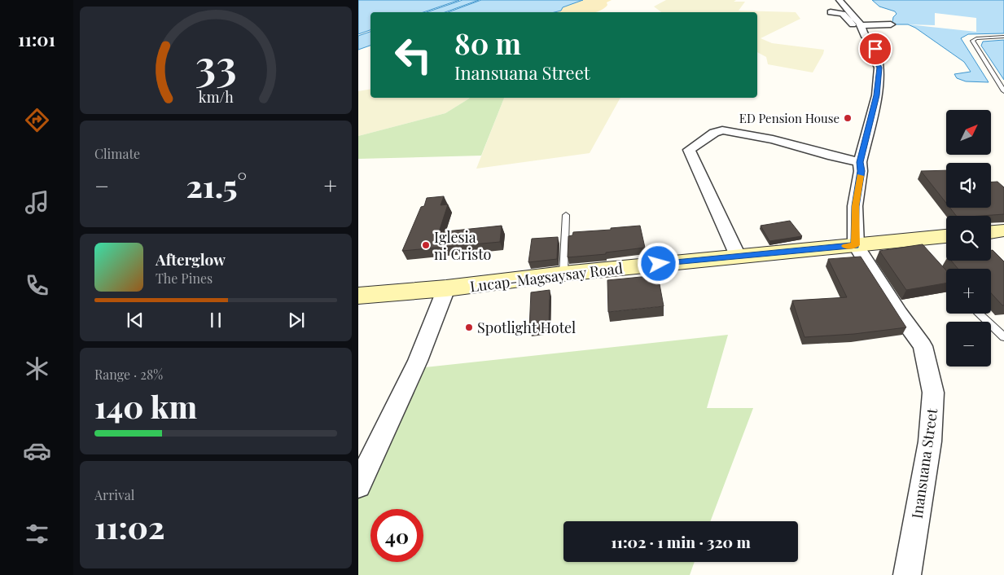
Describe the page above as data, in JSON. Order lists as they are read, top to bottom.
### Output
{
  "streets": {
    "street": ["Lucap-Magsaysay Road", "Inansuana Street"]
  },
  "crossings": [
    ["Lucap-Magsaysay Road", "Inansuana Street"]
  ],
  "places": ["ED Pension House", "Iglesia ni Cristo", "Spotlight Hotel"],
  "north": "top right",
  "page": {
    "tabs": "11:01",
    "turn": ["80 m", "Inansuana Street"],
    "map_buttons": ["+", "−"],
    "tile": [
      "Climate",
      ["Range · 28%", "140 km"],
      ["Arrival", "11:02"]
    ],
    "heat": ["−", "21.5°", "+"],
    "song": ["Afterglow", "The Pines"],
    "limit": "40",
    "trip": "11:02 · 1 min · 320 m",
    "gauge": ["33", "km/h"]
  }
}
